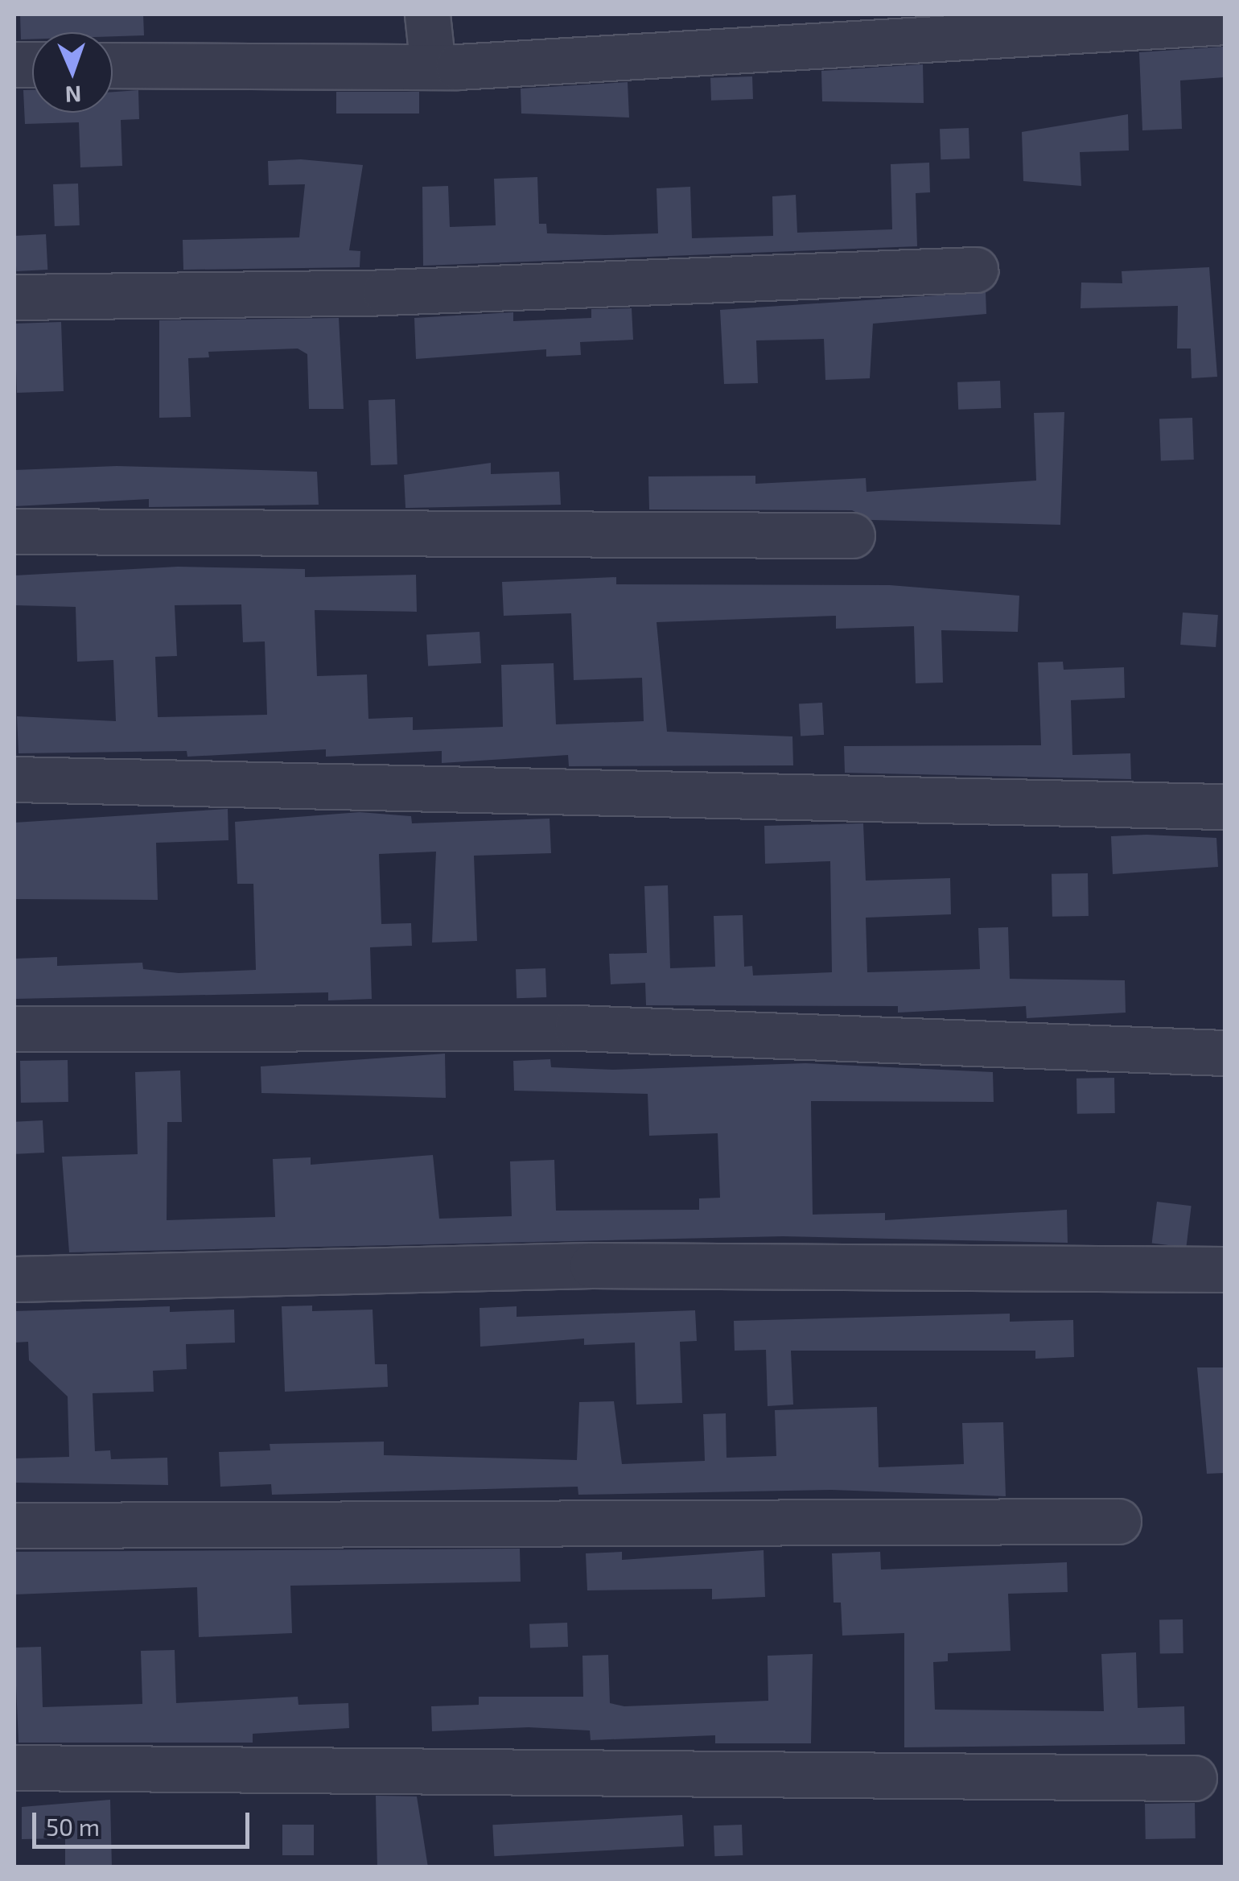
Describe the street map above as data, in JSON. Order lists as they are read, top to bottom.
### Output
{
  "scale_bar": "50 m",
  "north": "bottom"
}
